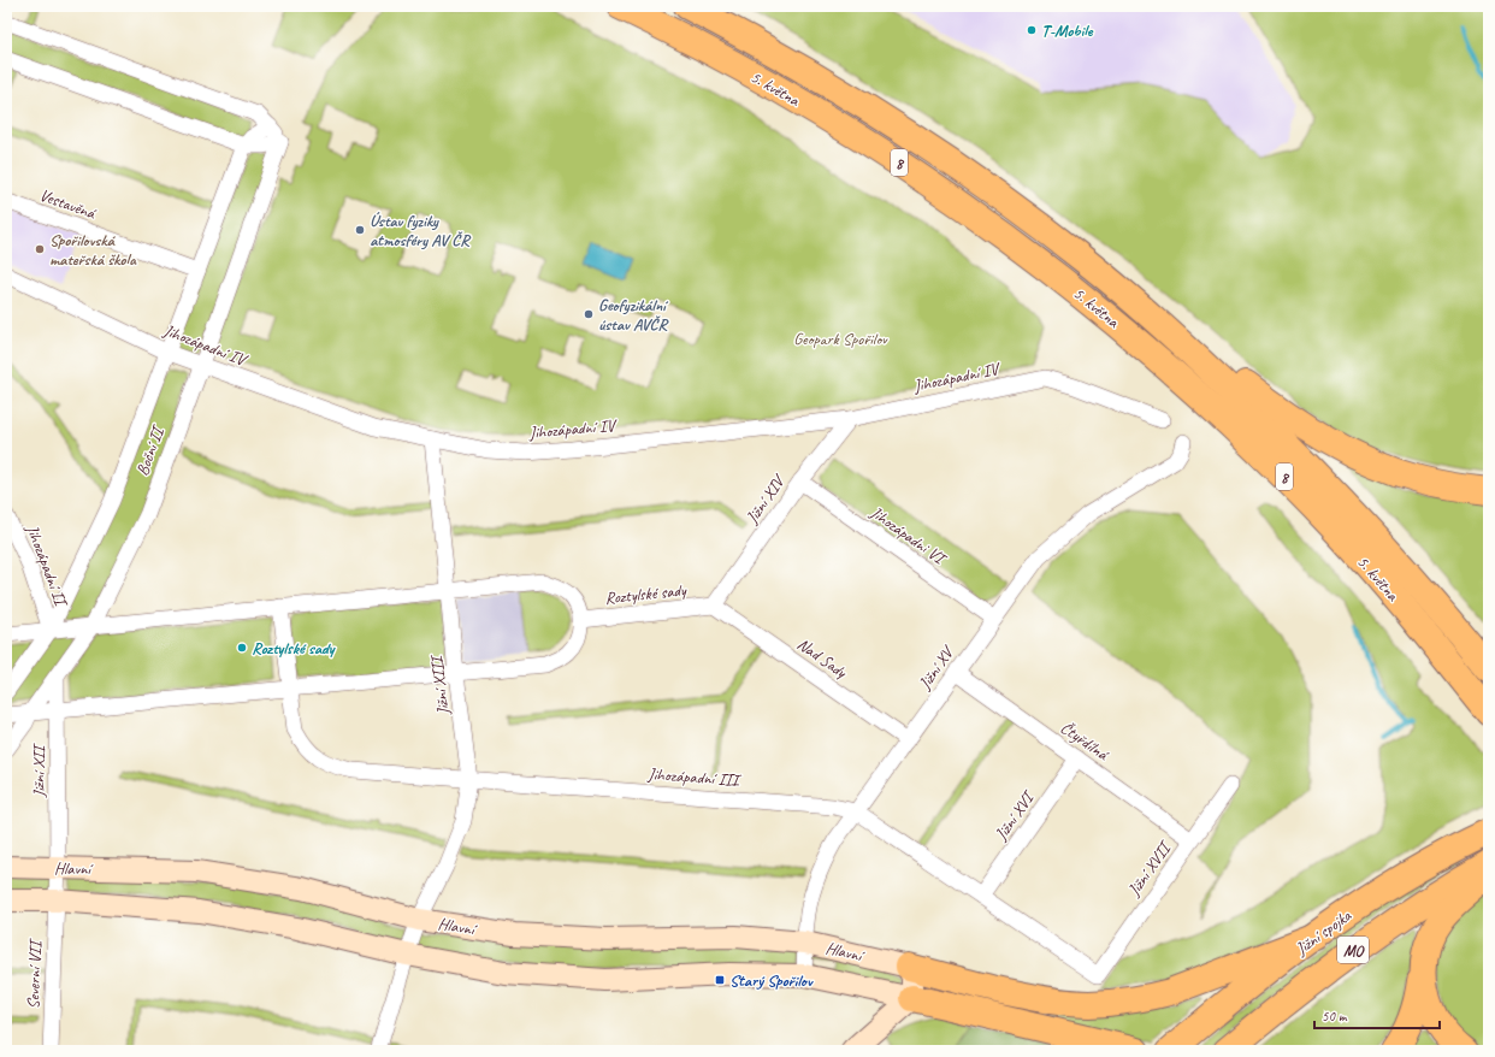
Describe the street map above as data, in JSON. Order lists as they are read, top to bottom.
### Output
{
  "streets": {
    "highway": [
      "5. května",
      "8",
      "Jižní spojka",
      "MO"
    ],
    "street": [
      "Vestavěná",
      "Jihozápadní IV",
      "Boční II",
      "Jižní XIV",
      "Jihozápadni VI",
      "Jihozápadní II",
      "Roztylské sady",
      "Nad Sady",
      "Jižní XV",
      "Jižní XIII",
      "Čtyřdílná",
      "Jižní XII",
      "Jihozápadní III",
      "Jižní XVI",
      "Hlavní",
      "Jižní XVII",
      "Severní VII"
    ]
  },
  "crossings": [
    ["Vestavěná", "Boční II"],
    ["Jihozápadní IV", "Boční II"],
    ["Jihozápadní IV", "Jižní XIV"],
    ["Jihozápadní IV", "Jižní XIII"],
    ["Boční II", "Jihozápadní II"],
    ["Boční II", "Jižní XII"],
    ["Jižní XIV", "Jihozápadni VI"],
    ["Jižní XIV", "Roztylské sady"],
    ["Jižní XIV", "Nad Sady"],
    ["Jihozápadni VI", "Jižní XV"],
    ["Roztylské sady", "Nad Sady"],
    ["Nad Sady", "Jižní XV"],
    ["Jižní XV", "Čtyřdílná"],
    ["Jižní XV", "Jihozápadní III"],
    ["Jižní XV", "Hlavní"],
    ["Jižní XIII", "Jihozápadní III"],
    ["Jižní XIII", "Hlavní"],
    ["Čtyřdílná", "Jižní XVI"],
    ["Čtyřdílná", "Jižní XVII"],
    ["Jižní XII", "Hlavní"],
    ["Jižní XII", "Severní VII"],
    ["Jihozápadní III", "Jižní XVI"],
    ["Jihozápadní III", "Jižní XVII"],
    ["Hlavní", "Severní VII"]
  ],
  "parks": ["Geopark Spořilov"],
  "places": {
    "other": [
      "T-Mobile",
      "Ústav fyziky atmosféry AV ČR",
      "Spořilovská mateřská škola",
      "Geofyzikální ústav AVČR",
      "Roztylské sady"
    ],
    "transit": ["Starý Spořilov"]
  },
  "scale_bar": "50 m"
}
